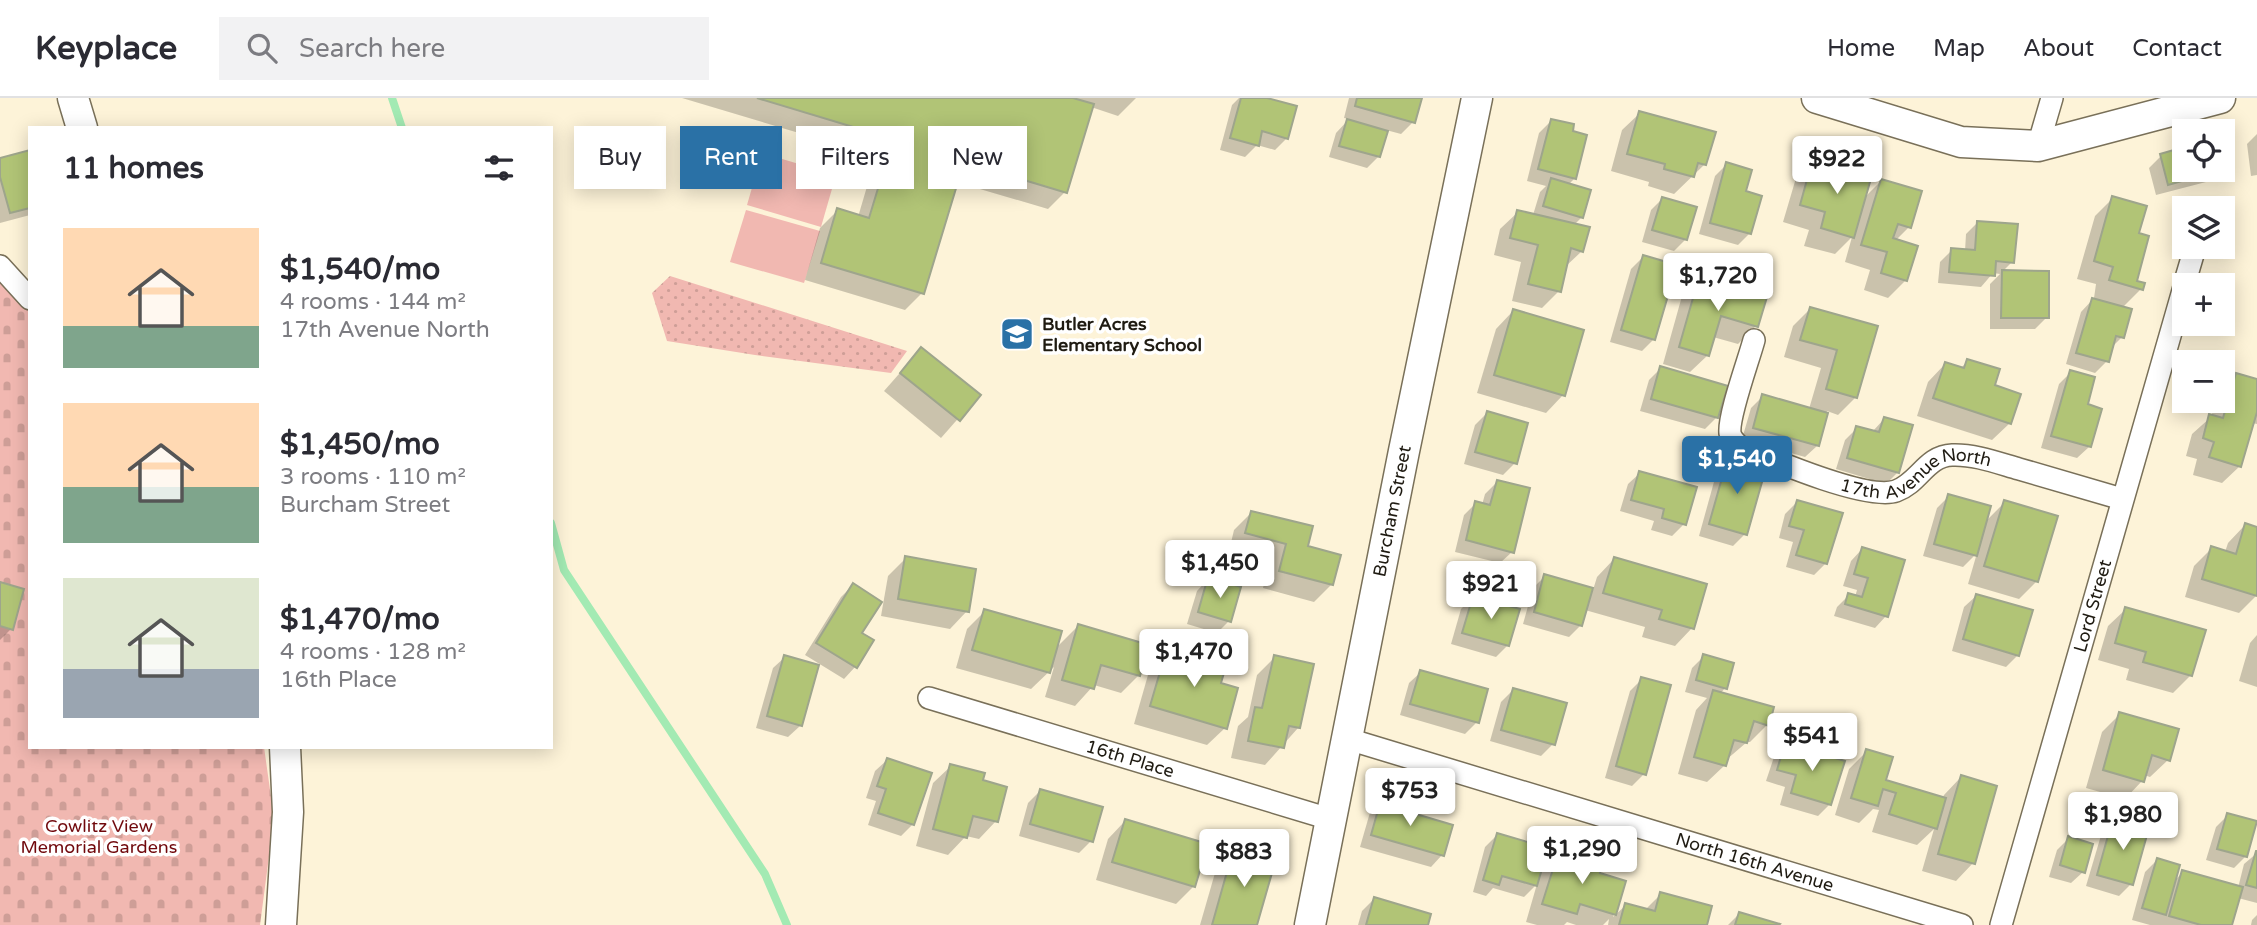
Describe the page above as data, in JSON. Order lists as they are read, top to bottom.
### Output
{
  "streets": {
    "street": [
      "17th Avenue North",
      "Burcham Street",
      "Lord Street",
      "16th Place",
      "North 16th Avenue"
    ]
  },
  "crossings": [
    ["17th Avenue North", "Lord Street"],
    ["Burcham Street", "16th Place"],
    ["Burcham Street", "North 16th Avenue"]
  ],
  "parks": ["Cowlitz View Memorial Gardens"],
  "places": {
    "school or university": ["Butler Acres Elementary School"]
  },
  "page": {
    "header": "Keyplace",
    "search": "Search here",
    "nav": [
      "Home",
      "Map",
      "About",
      "Contact"
    ],
    "map_buttons": ["+", "−"],
    "chip": [
      "Buy",
      "Rent",
      "Filters",
      "New"
    ],
    "heading": "11 homes",
    "price": [
      "$922",
      "$1,720",
      "$1,540",
      "$1,450",
      "$921",
      "$1,470",
      "$541",
      "$753",
      "$1,980",
      "$1,290",
      "$883"
    ],
    "list": [
      {
        "name": "$1,540/mo",
        "note": "4 rooms · 144 m² · 17th Avenue North"
      },
      {
        "name": "$1,450/mo",
        "note": "3 rooms · 110 m² · Burcham Street"
      },
      {
        "name": "$1,470/mo",
        "note": "4 rooms · 128 m² · 16th Place"
      }
    ]
  }
}
